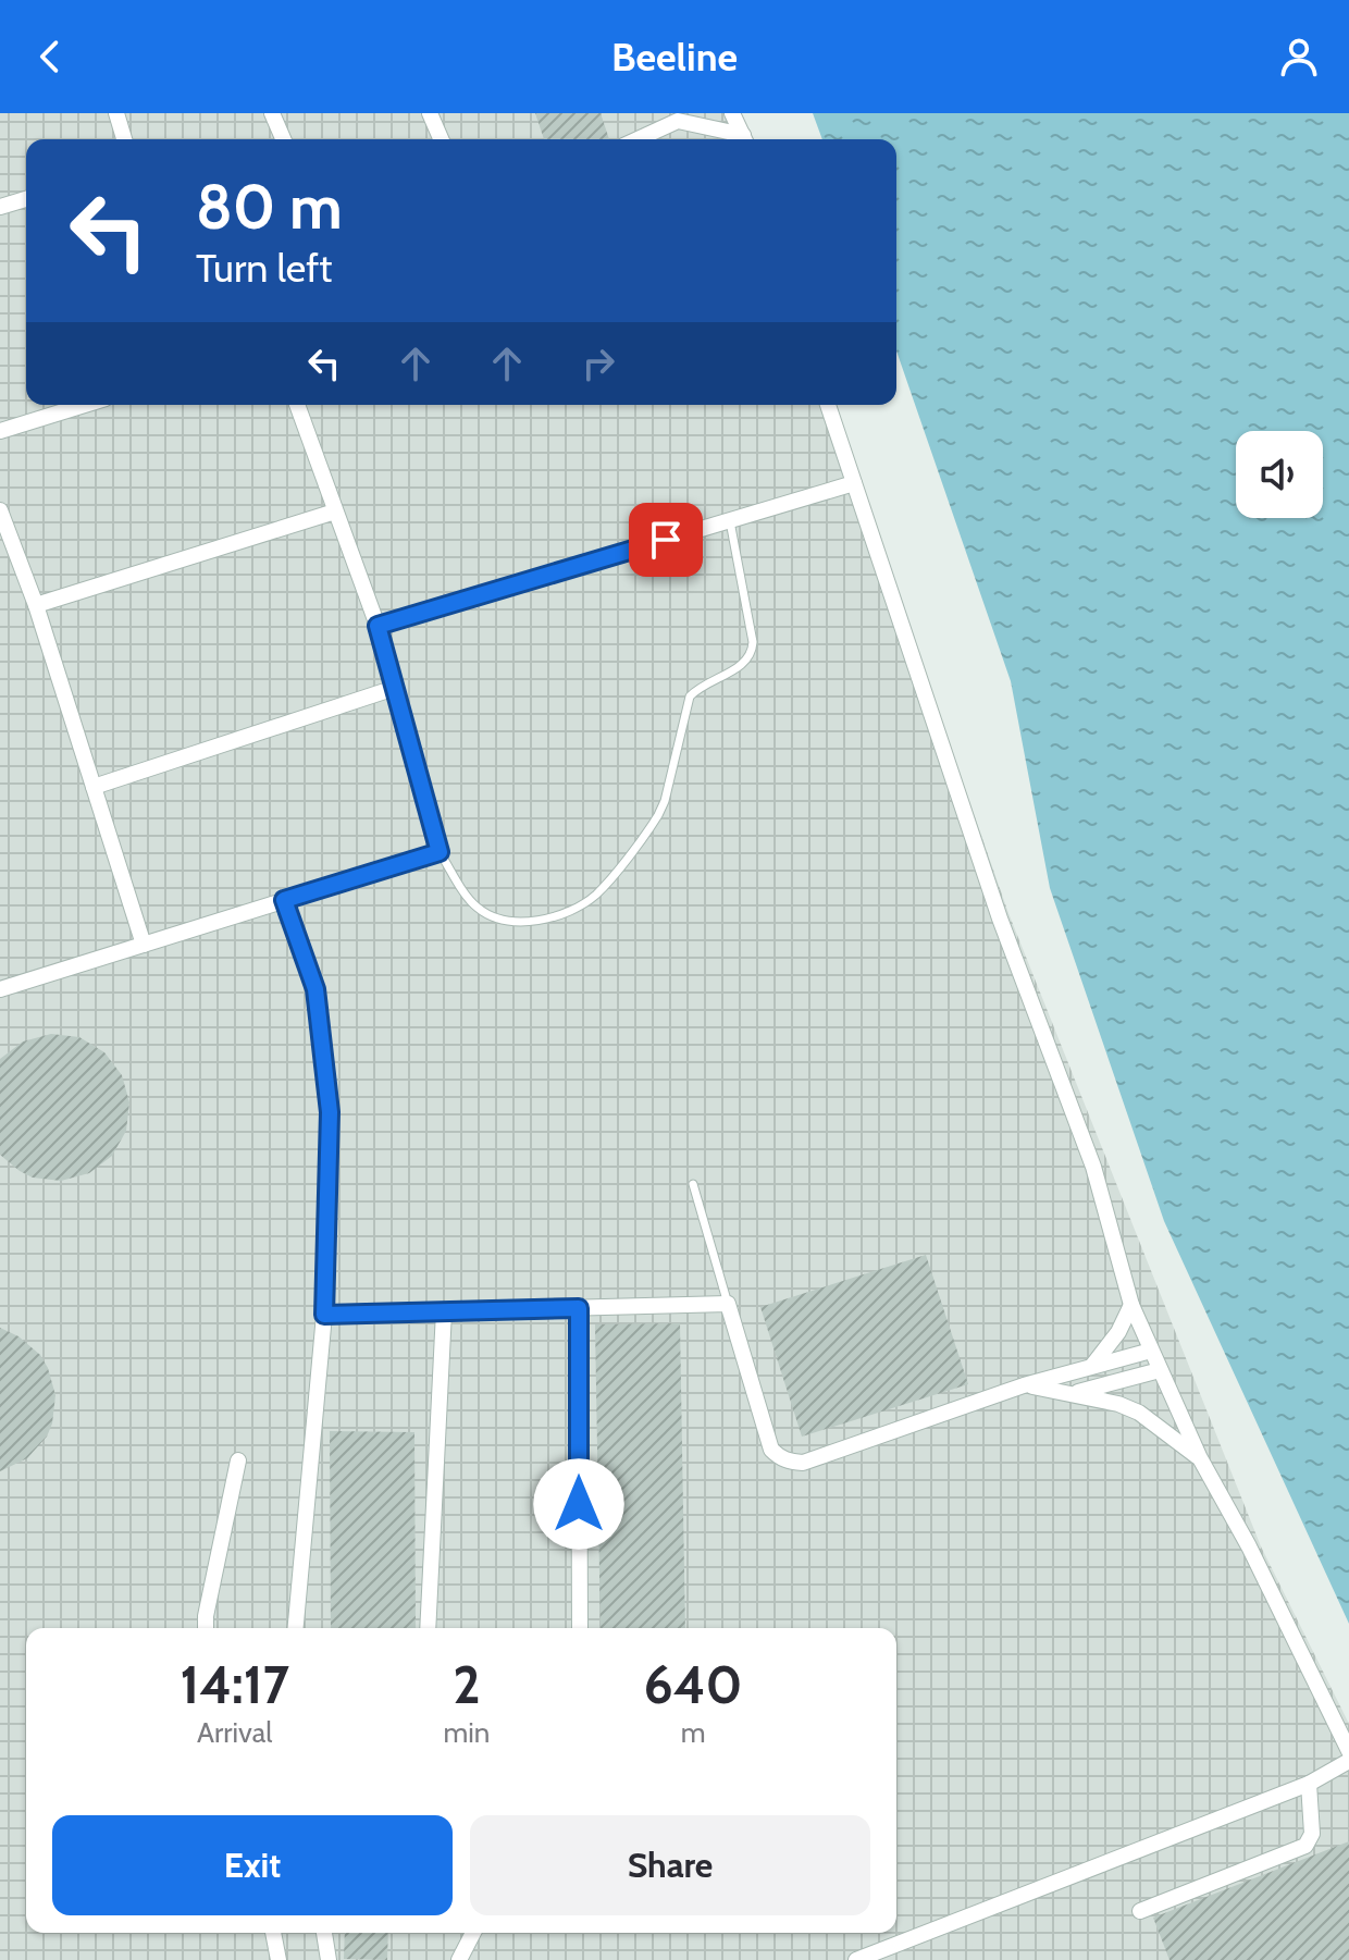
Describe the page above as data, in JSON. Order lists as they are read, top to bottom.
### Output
{
  "page": {
    "header": "Beeline",
    "turn": ["80 m", "Turn left"],
    "eta": [
      "14:17",
      "Arrival",
      "2",
      "min",
      "640",
      "m"
    ],
    "buttons": ["Exit", "Share"]
  }
}
